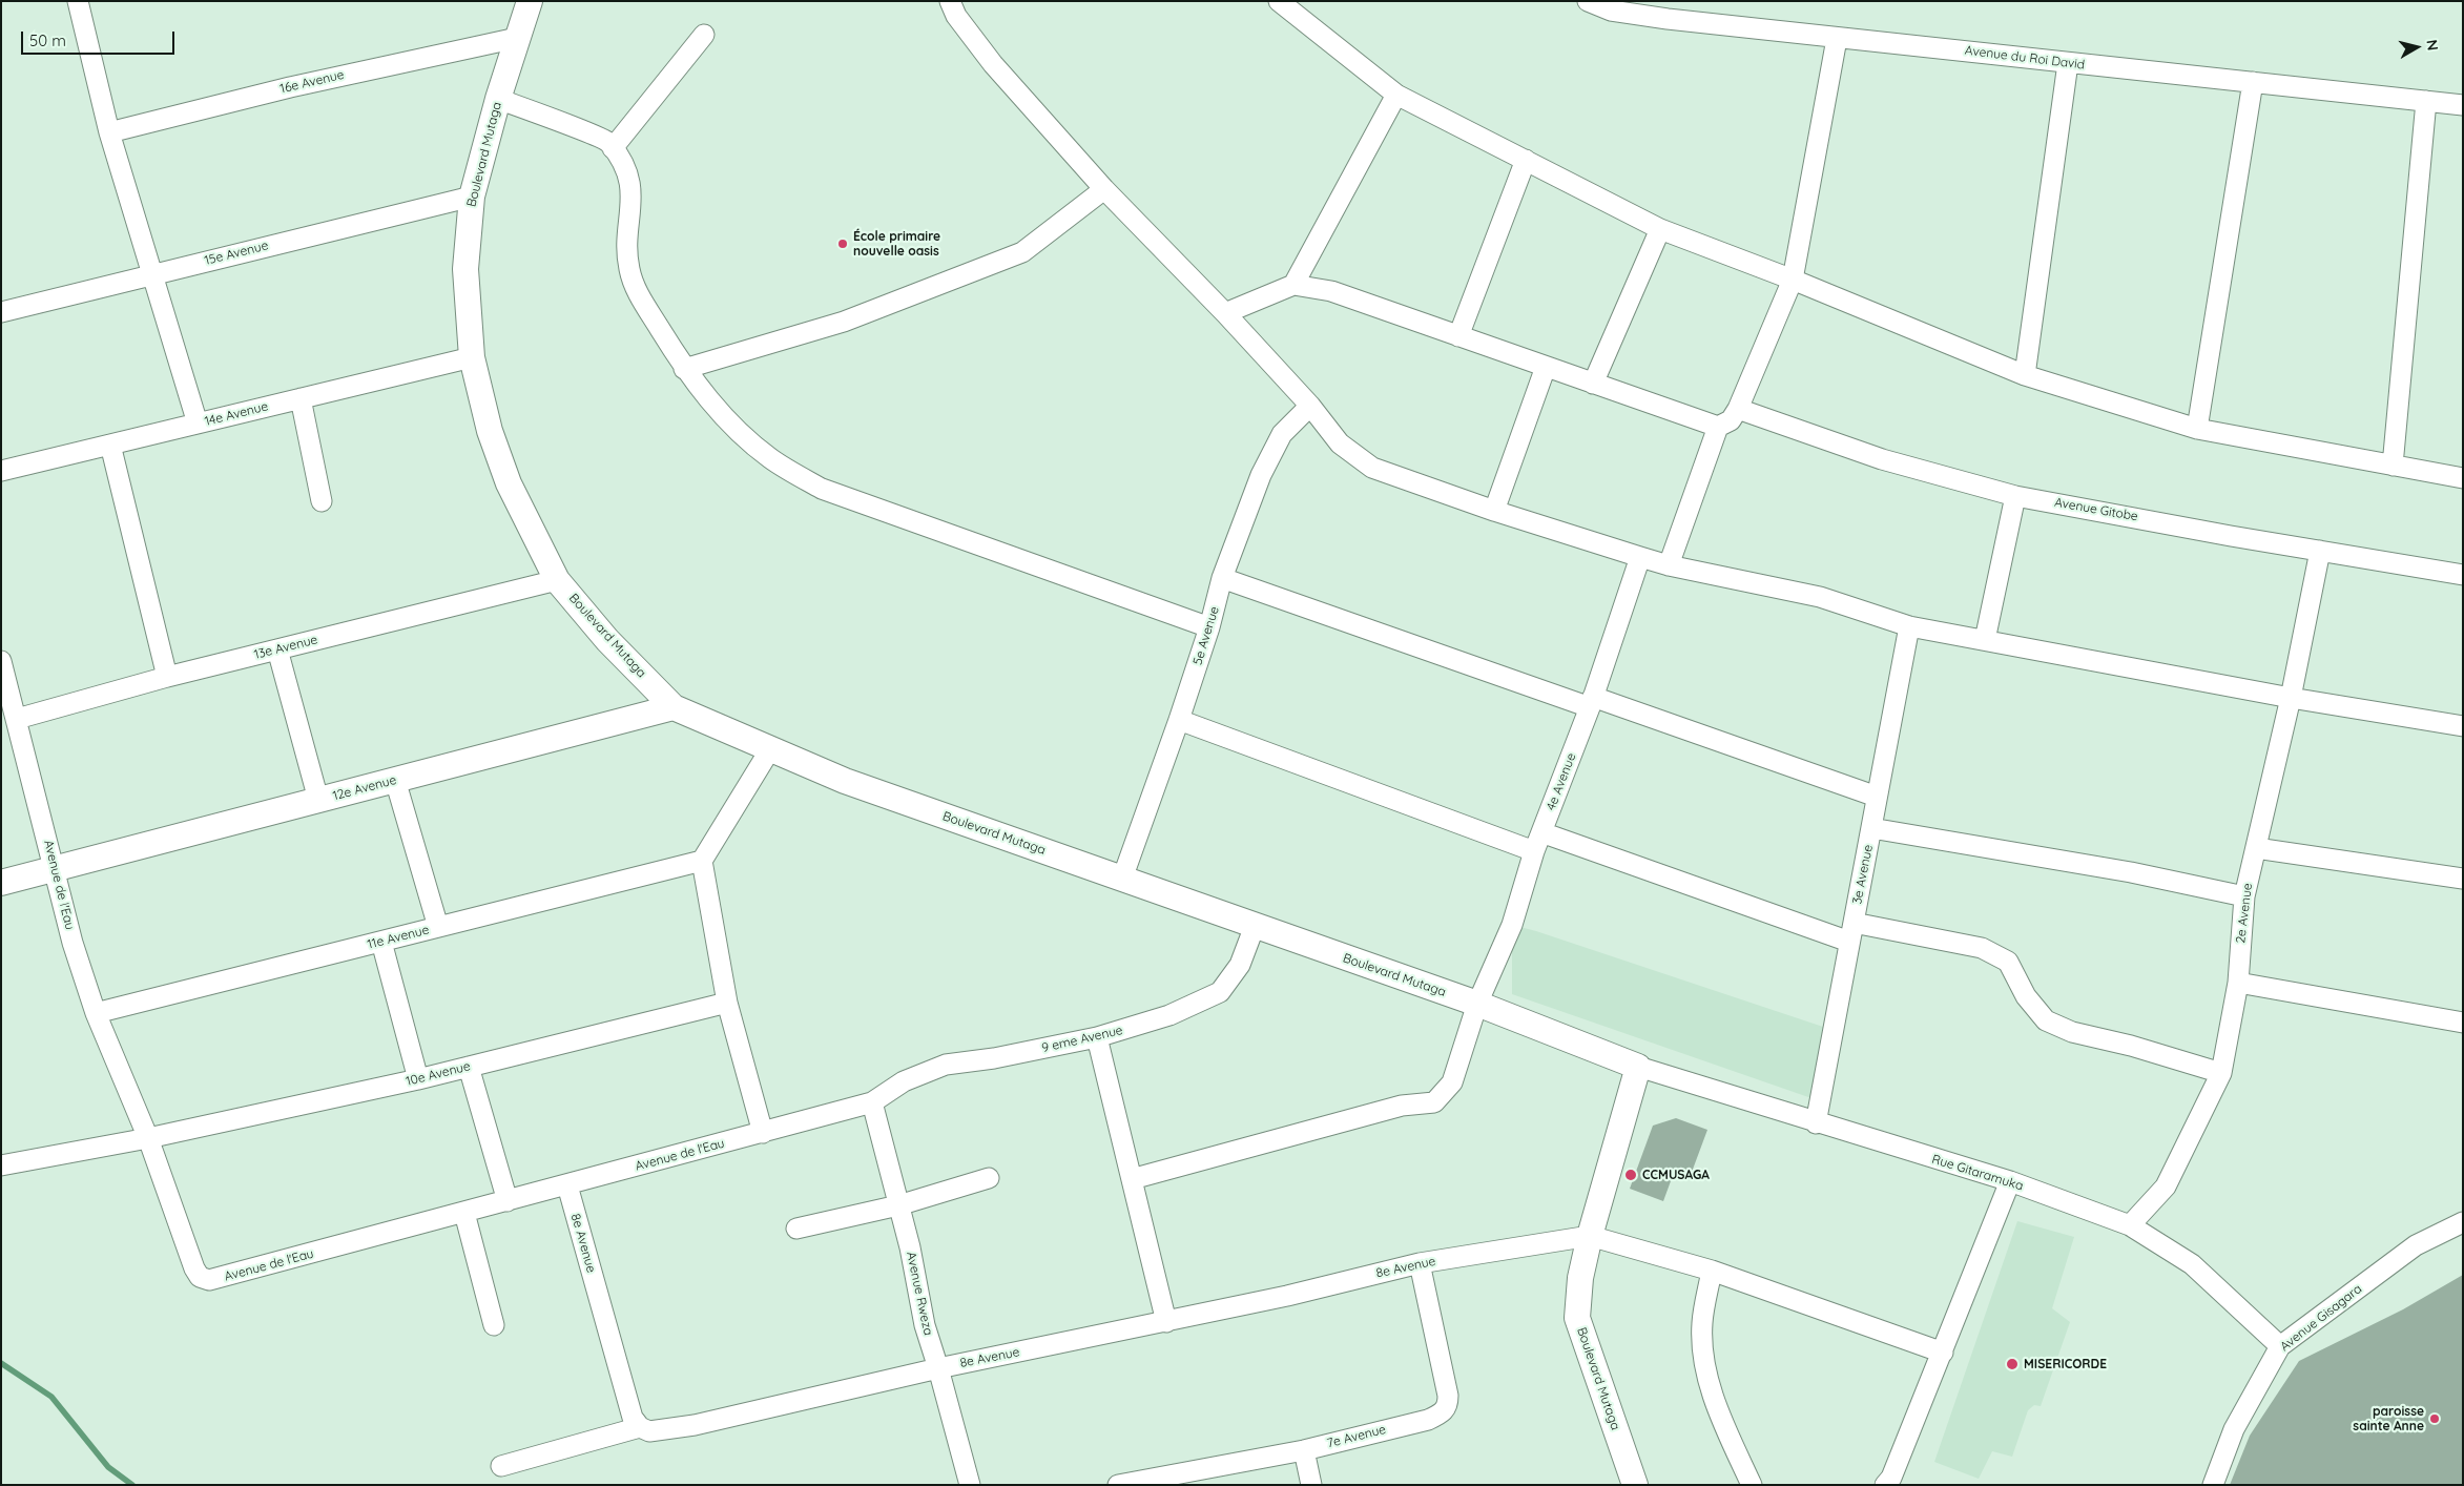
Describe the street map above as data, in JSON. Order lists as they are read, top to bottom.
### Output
{
  "streets": {
    "street": [
      "Avenue du Roi David",
      "16e Avenue",
      "Boulevard Mutaga",
      "15e Avenue",
      "14e Avenue",
      "Avenue Gitobe",
      "5e Avenue",
      "13e Avenue",
      "4e Avenue",
      "12e Avenue",
      "3e Avenue",
      "Avenue de l'Eau",
      "2e Avenue",
      "11e Avenue",
      "9 eme Avenue",
      "10e Avenue",
      "Rue Gitaramuka",
      "8e Avenue",
      "Avenue Rweza",
      "Avenue Gisagara",
      "7e Avenue"
    ]
  },
  "crossings": [
    ["16e Avenue", "Boulevard Mutaga"],
    ["Boulevard Mutaga", "15e Avenue"],
    ["Boulevard Mutaga", "14e Avenue"],
    ["Boulevard Mutaga", "5e Avenue"],
    ["Boulevard Mutaga", "13e Avenue"],
    ["Boulevard Mutaga", "4e Avenue"],
    ["Boulevard Mutaga", "12e Avenue"],
    ["Boulevard Mutaga", "9 eme Avenue"],
    ["Boulevard Mutaga", "Rue Gitaramuka"],
    ["Boulevard Mutaga", "8e Avenue"],
    ["Avenue Gitobe", "2e Avenue"],
    ["13e Avenue", "Avenue de l'Eau"],
    ["12e Avenue", "Avenue de l'Eau"],
    ["3e Avenue", "Rue Gitaramuka"],
    ["Avenue de l'Eau", "11e Avenue"],
    ["Avenue de l'Eau", "9 eme Avenue"],
    ["Avenue de l'Eau", "10e Avenue"],
    ["Avenue de l'Eau", "8e Avenue"],
    ["Avenue de l'Eau", "Avenue Rweza"],
    ["2e Avenue", "Rue Gitaramuka"],
    ["9 eme Avenue", "Avenue Rweza"],
    ["Rue Gitaramuka", "Avenue Gisagara"],
    ["8e Avenue", "Avenue Rweza"],
    ["8e Avenue", "7e Avenue"]
  ],
  "places": [
    "École primaire nouvelle oasis",
    "CCMUSAGA",
    "MISERICORDE",
    "paroisse sainte Anne"
  ],
  "scale_bar": "50 m",
  "north": "right"
}
